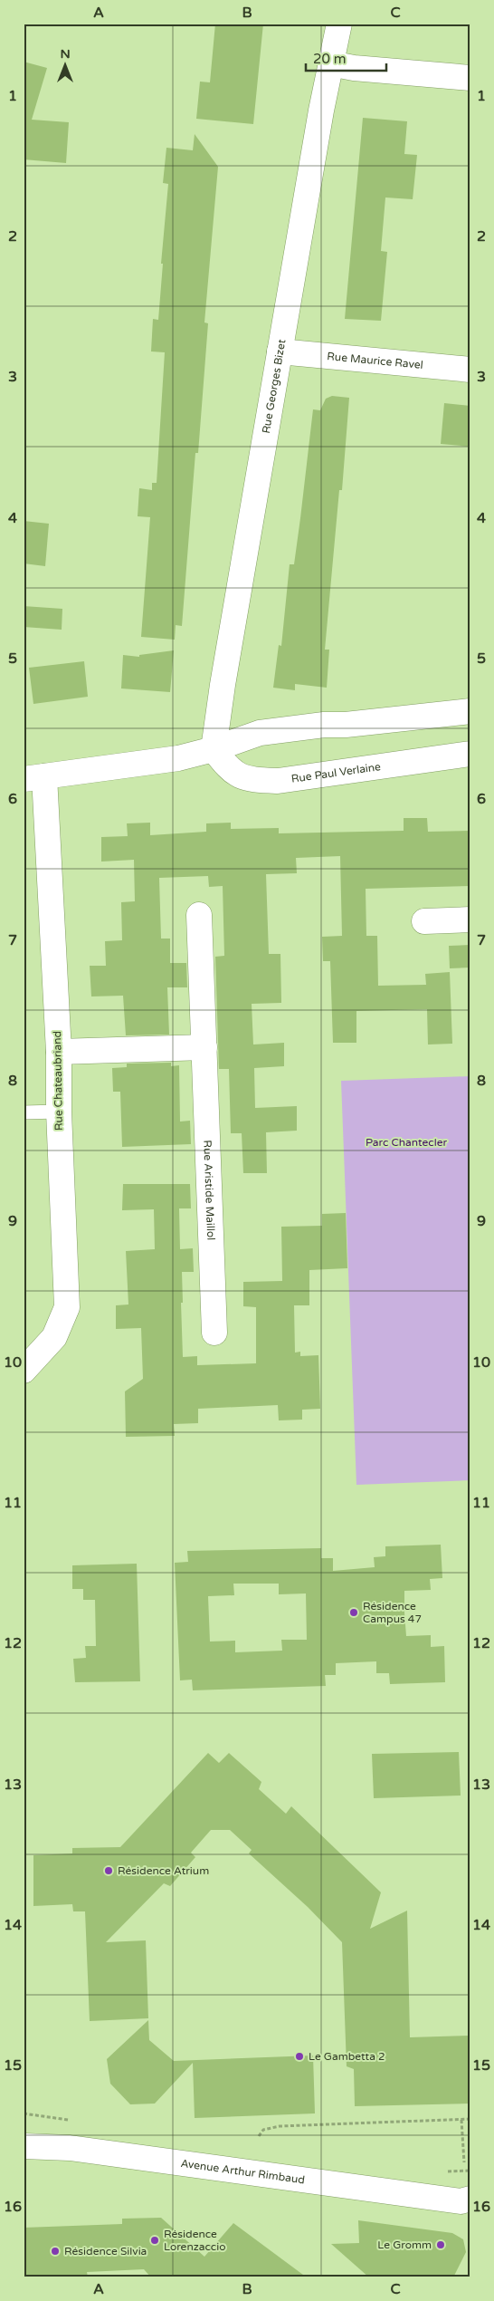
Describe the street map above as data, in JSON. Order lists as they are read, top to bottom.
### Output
{
  "streets": {
    "street": [
      "Rue Maurice Ravel",
      "Rue Georges Bizet",
      "Rue Paul Verlaine",
      "Rue Chateaubriand",
      "Rue Aristide Maillol",
      "Avenue Arthur Rimbaud"
    ]
  },
  "crossings": [
    ["Rue Maurice Ravel", "Rue Georges Bizet"],
    ["Rue Georges Bizet", "Rue Paul Verlaine"]
  ],
  "parks": ["Parc Chantecler"],
  "places": [
    "Résidence Campus 47",
    "Résidence Atrium",
    "Le Gambetta 2",
    "Résidence Lorenzaccio",
    "Le Gromm",
    "Résidence Silvia"
  ],
  "scale_bar": "20 m",
  "north": "top",
  "grid": {
    "columns": ["A", "B", "C"],
    "rows": [
      "1",
      "2",
      "3",
      "4",
      "5",
      "6",
      "7",
      "8",
      "9",
      "10",
      "11",
      "12",
      "13",
      "14",
      "15",
      "16"
    ]
  }
}
